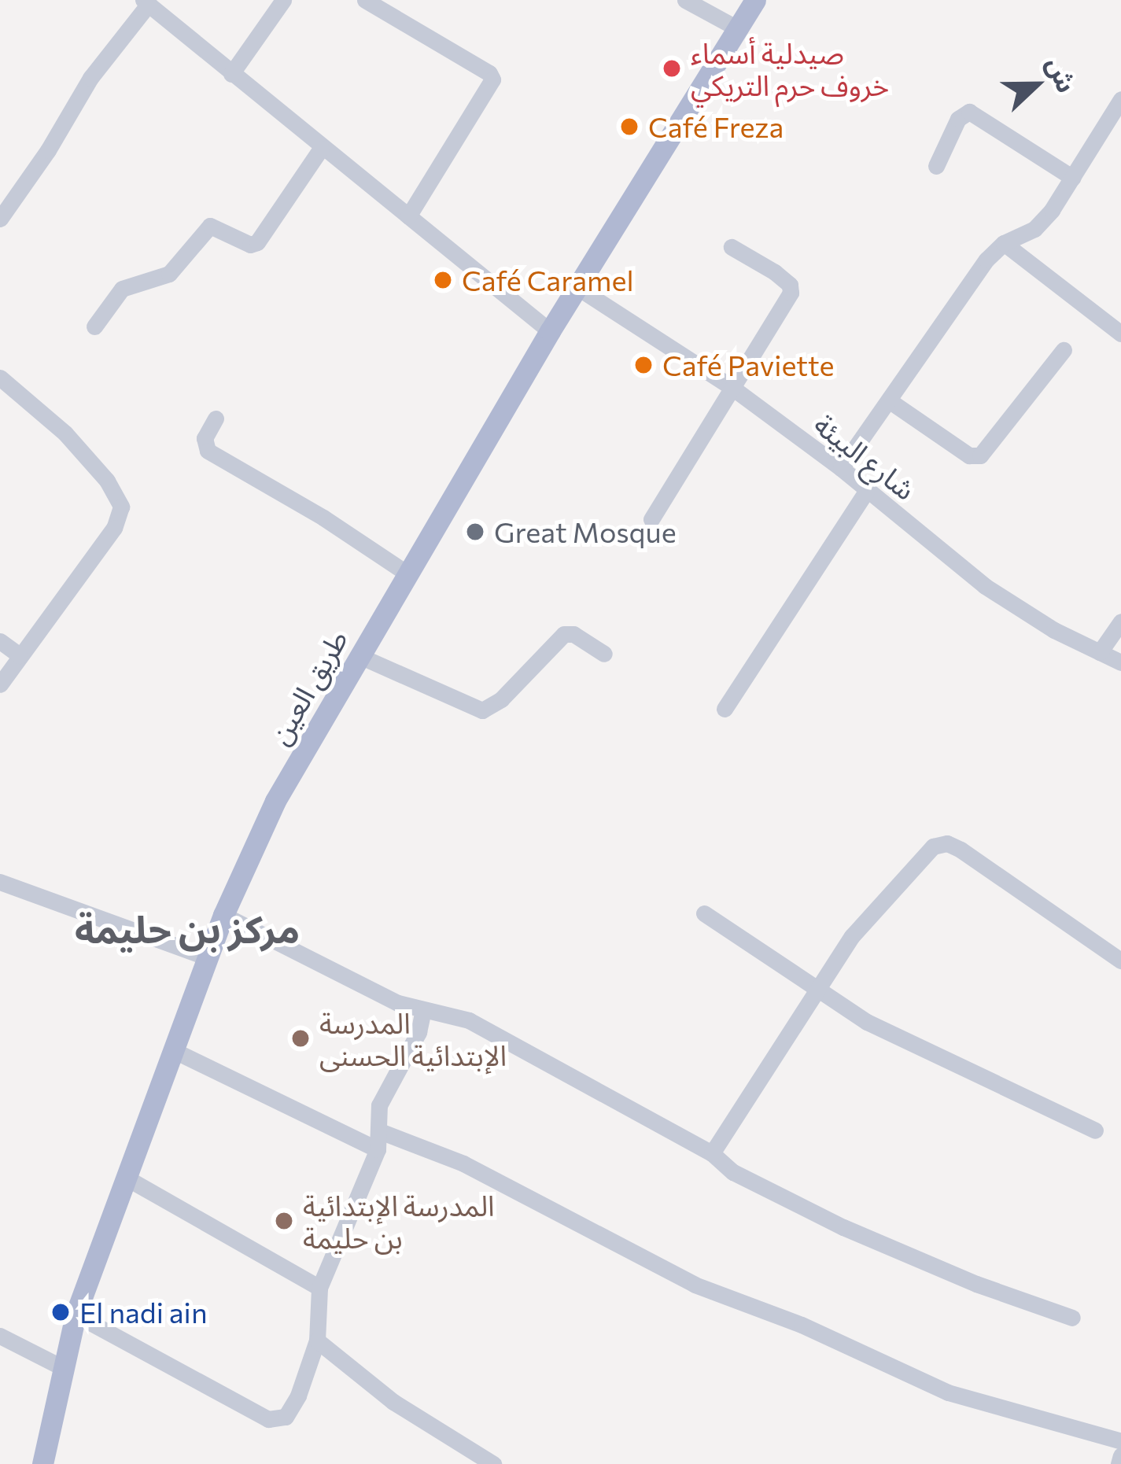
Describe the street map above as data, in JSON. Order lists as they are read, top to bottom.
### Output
{
  "streets": {
    "main road": ["طريق العين"],
    "street": ["شارع البيئة"]
  },
  "crossings": [
    ["شارع البيئة", "طريق العين"]
  ],
  "districts": ["مركز بن حليمة"],
  "places": [
    "صيدلية أسماء خروف حرم التريكي",
    "Café Freza",
    "Café Caramel",
    "Café Paviette",
    "Great Mosque",
    "المدرسة الإبتدائية الحسنى",
    "المدرسة الإبتدائية بن حليمة",
    "El nadi ain"
  ],
  "north": "right"
}
